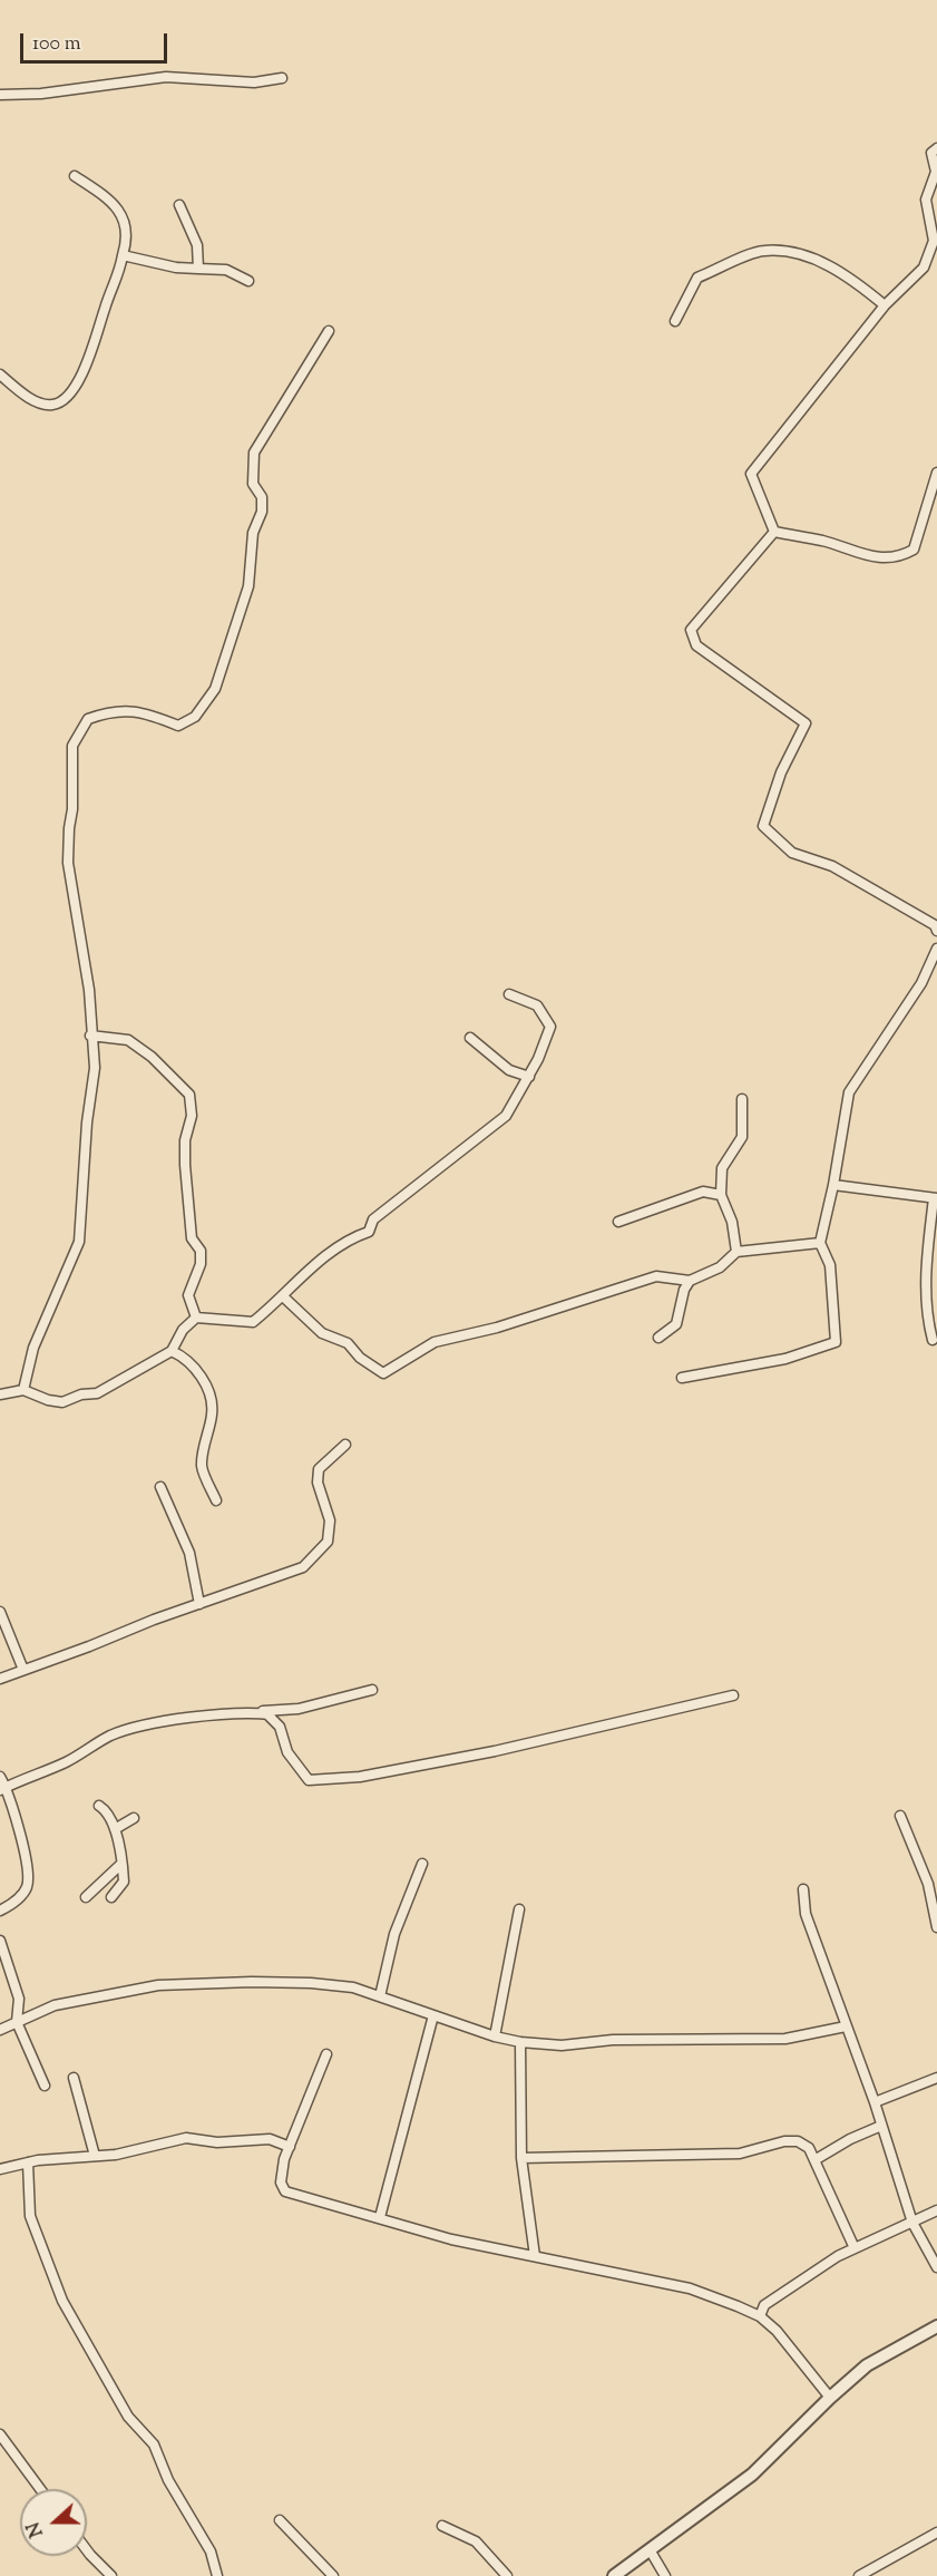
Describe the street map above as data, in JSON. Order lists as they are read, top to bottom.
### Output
{
  "scale_bar": "100 m",
  "north": "left"
}
